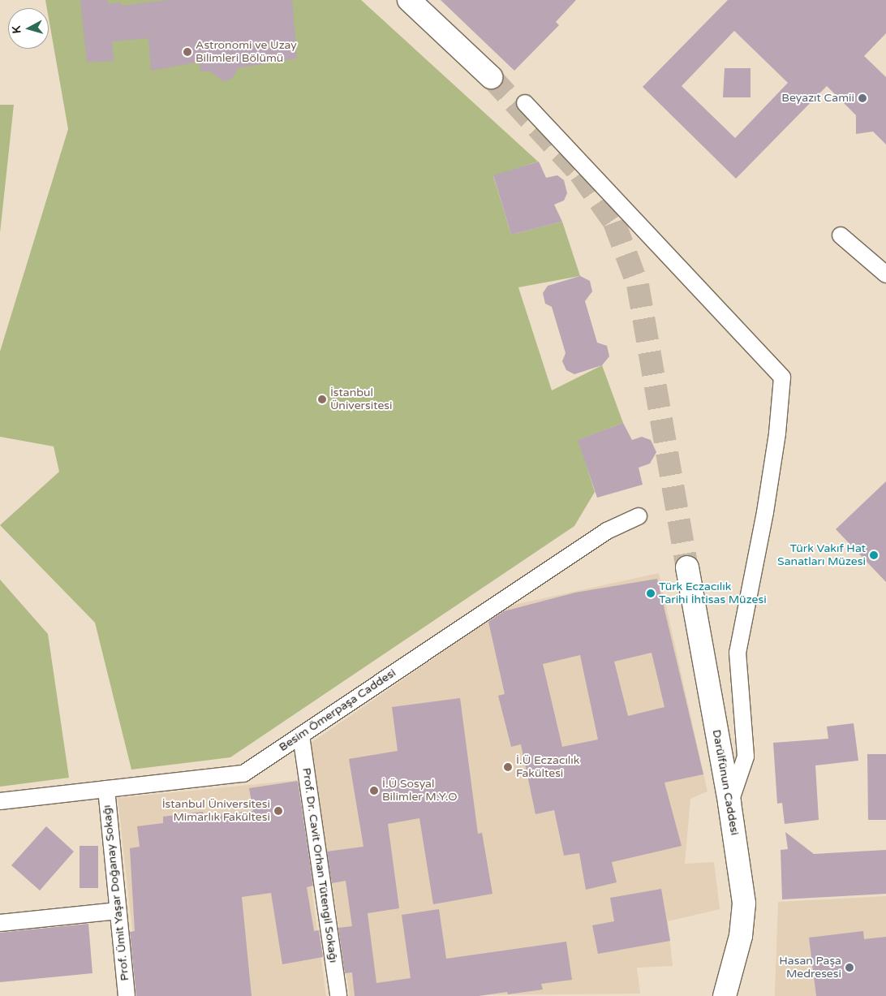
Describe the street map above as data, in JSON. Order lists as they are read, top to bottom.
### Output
{
  "streets": {
    "main road": ["Darülfünun Caddesi"],
    "street": ["Besim Ömerpaşa Caddesi", "Prof. Dr. Cavit Orhan Tütengil Sokağı", "Prof. Ümit Yaşar Doğanay Sokağı"]
  },
  "crossings": [
    ["Besim Ömerpaşa Caddesi", "Prof. Dr. Cavit Orhan Tütengil Sokağı"],
    ["Besim Ömerpaşa Caddesi", "Prof. Ümit Yaşar Doğanay Sokağı"]
  ],
  "places": [
    "Astronomi ve Uzay Bilimleri Bölümü",
    "Beyazıt Camii",
    "İstanbul Üniversitesi",
    "Türk Vakıf Hat Sanatları Müzesi",
    "Türk Eczacılık Tarihi İhtisas Müzesi",
    "İ.Ü Eczacılık Fakültesi",
    "İ.Ü Sosyal Bilimler M.Y.O",
    "İstanbul Üniversitesi Mimarlık Fakültesi",
    "Hasan Paşa Medresesi"
  ],
  "north": "left"
}
